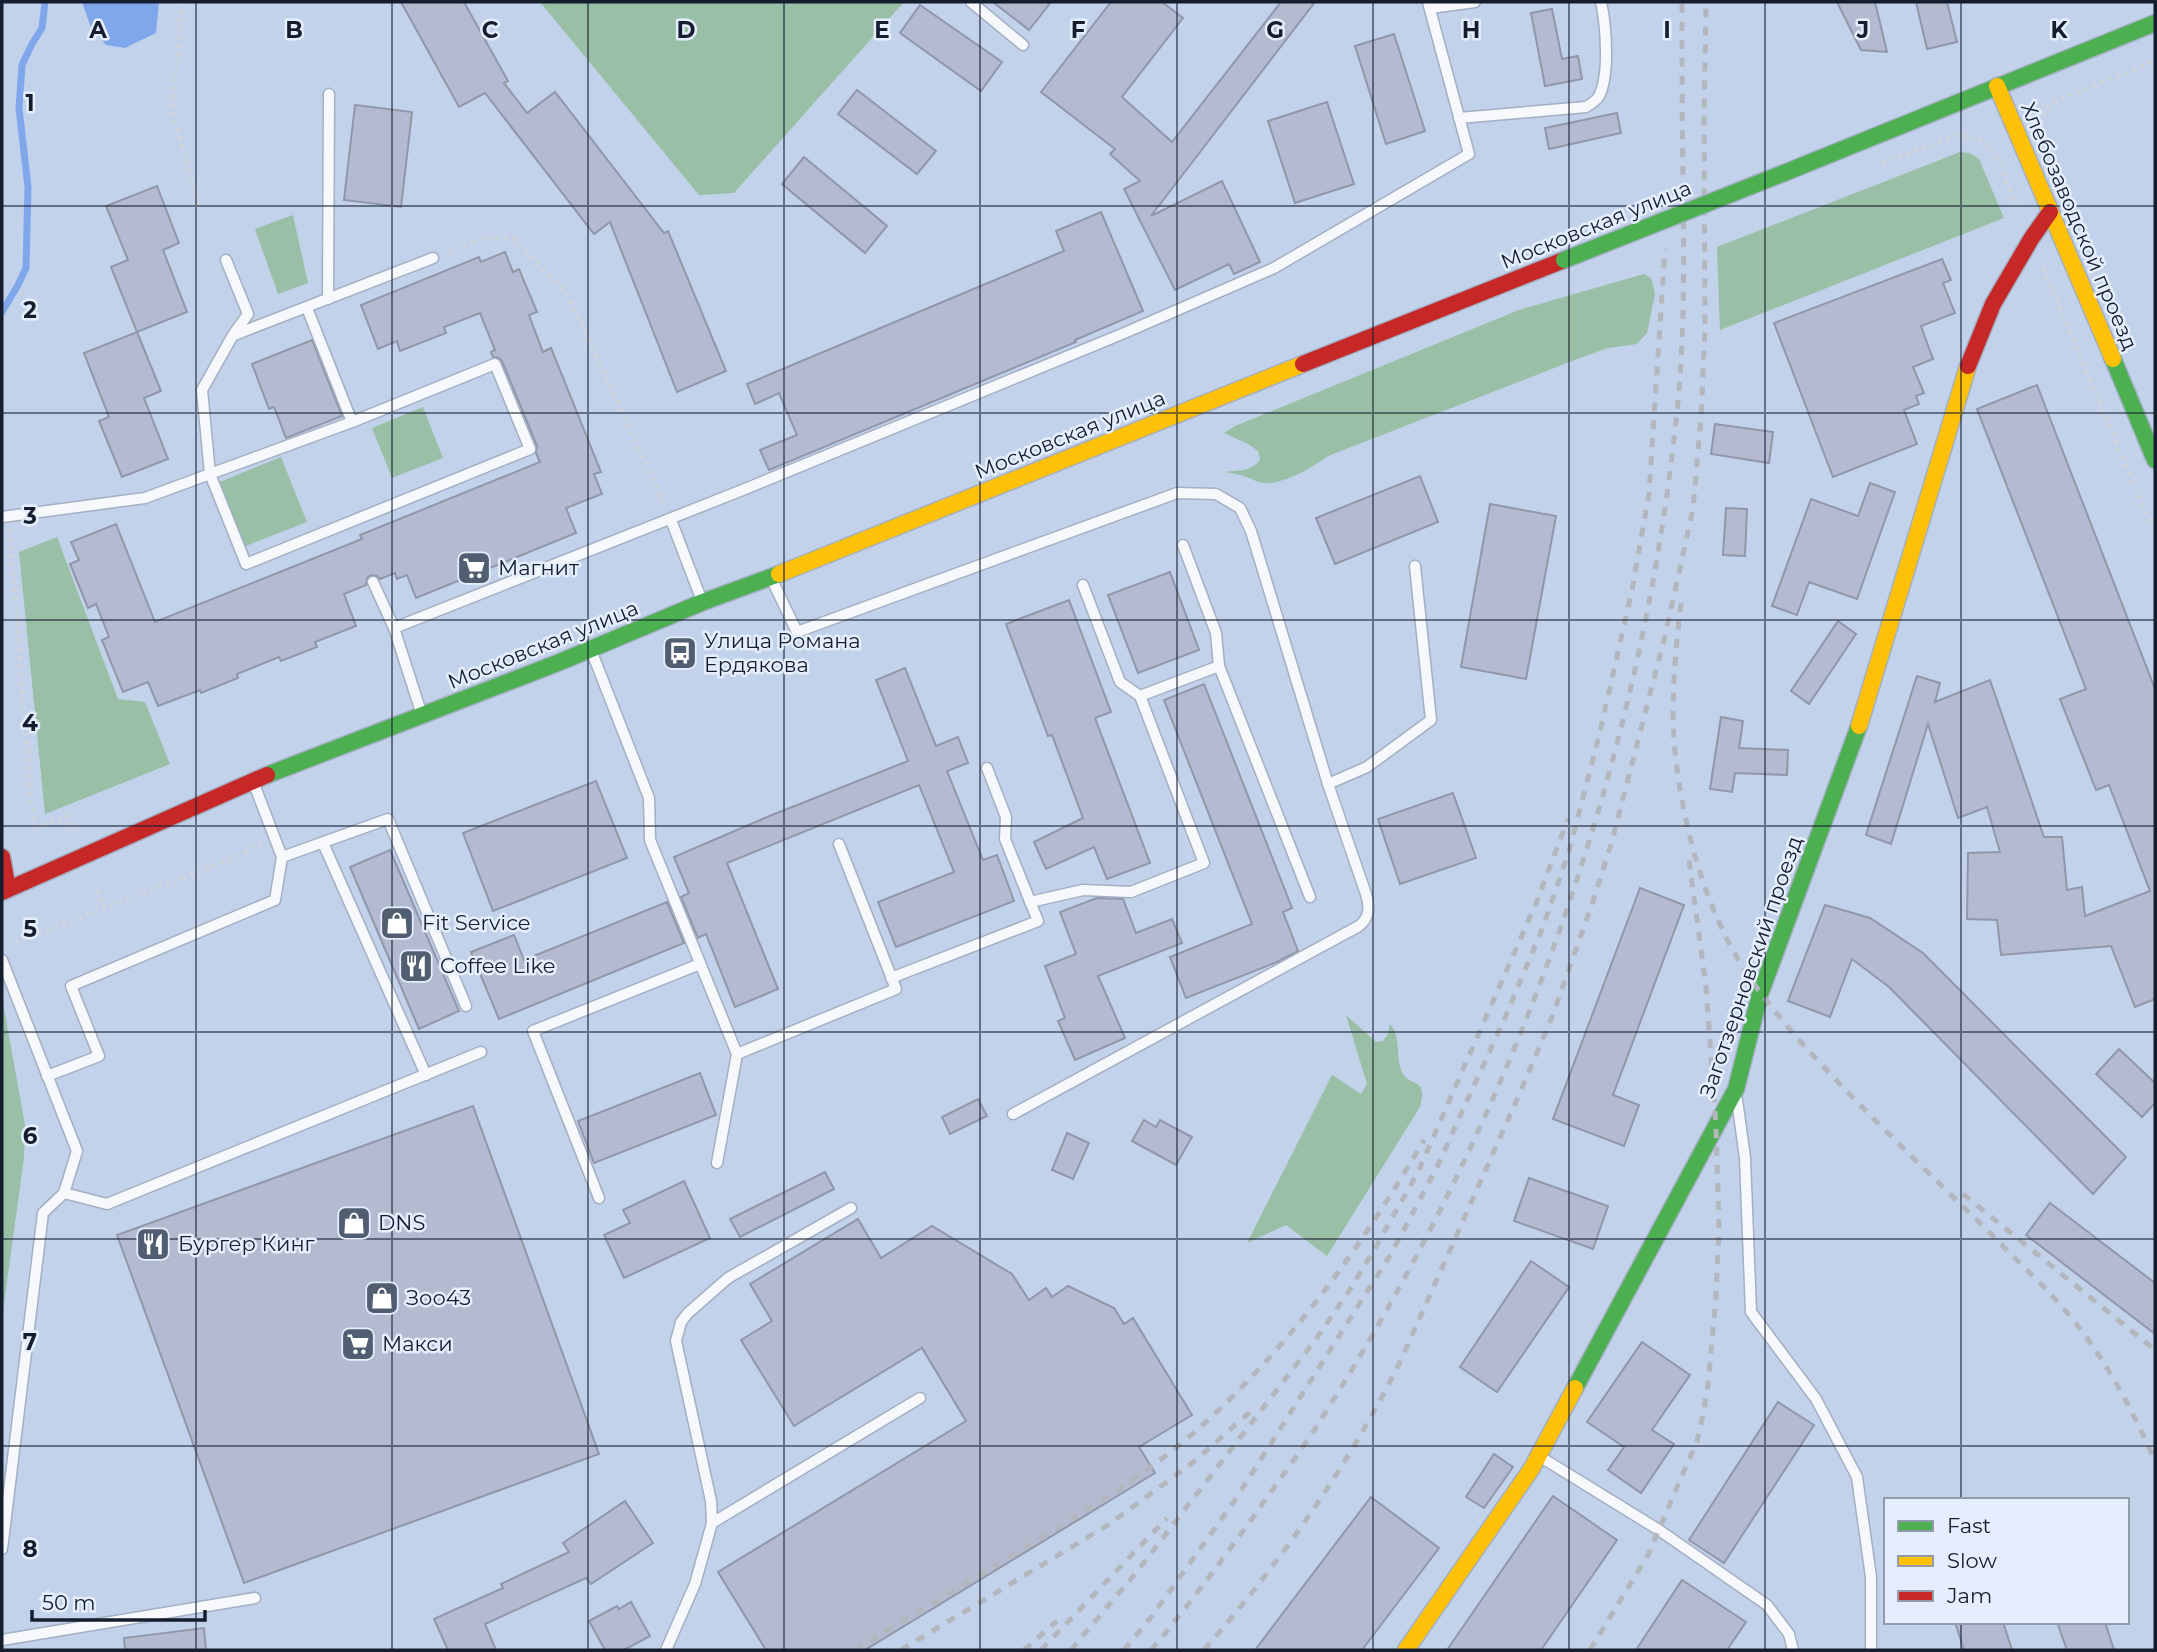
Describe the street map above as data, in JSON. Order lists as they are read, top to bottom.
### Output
{
  "streets": {
    "main road": ["Московская улица", "Хлебозаводской проезд", "Заготзерновский проезд"]
  },
  "crossings": [
    ["Московская улица", "Хлебозаводской проезд"],
    ["Хлебозаводской проезд", "Заготзерновский проезд"]
  ],
  "places": {
    "supermarket": ["Магнит", "Макси"],
    "bus stop": ["Улица Романа Ердякова"],
    "shop": ["Fit Service", "DNS", "Зоо43"],
    "restaurant": ["Coffee Like", "Бургер Кинг"]
  },
  "legend": ["Fast", "Slow", "Jam"],
  "scale_bar": "50 m",
  "grid": {
    "columns": [
      "A",
      "B",
      "C",
      "D",
      "E",
      "F",
      "G",
      "H",
      "I",
      "J",
      "K"
    ],
    "rows": [
      "1",
      "2",
      "3",
      "4",
      "5",
      "6",
      "7",
      "8"
    ]
  }
}
